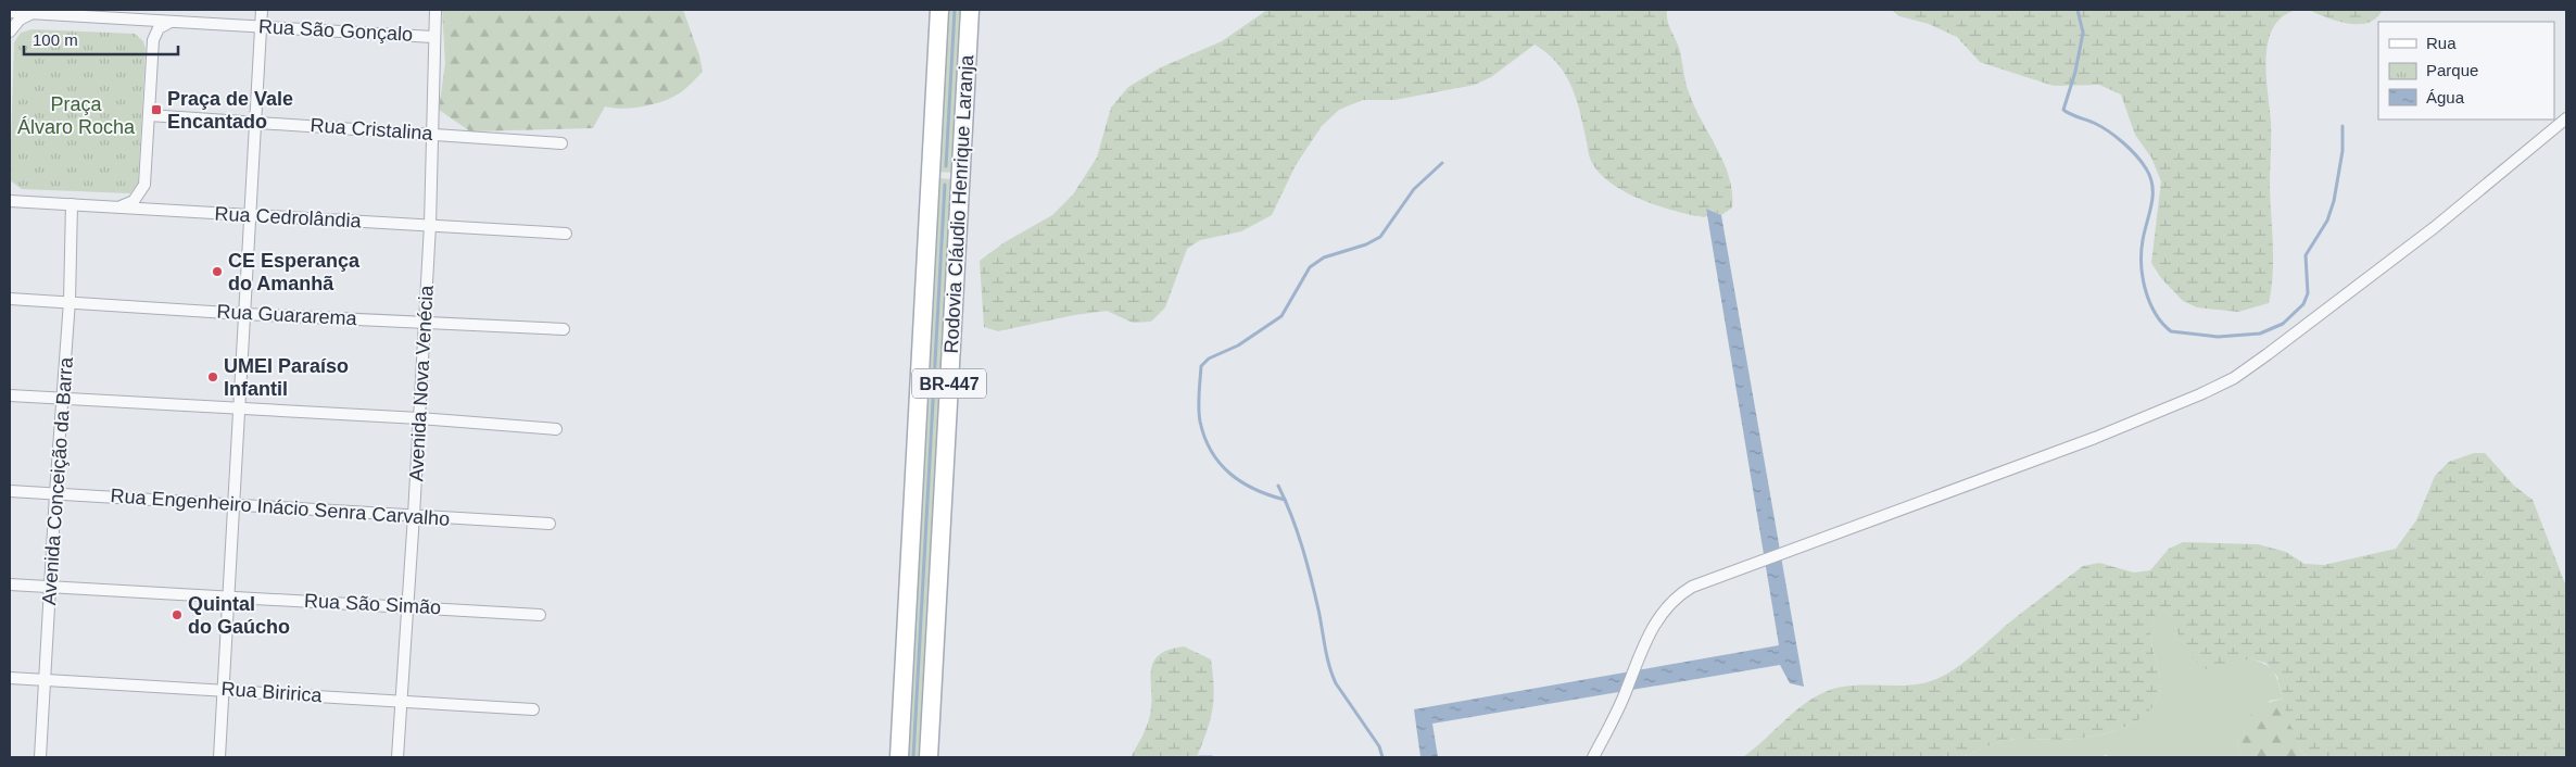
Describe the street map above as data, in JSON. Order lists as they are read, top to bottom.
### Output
{
  "streets": {
    "main road": ["Rodovia Cláudio Henrique Laranja", "BR-447"],
    "street": [
      "Rua São Gonçalo",
      "Rua Cristalina",
      "Rua Cedrolândia",
      "Rua Guararema",
      "Avenida Nova Venécia",
      "Avenida Conceição da Barra",
      "Rua Engenheiro Inácio Senra Carvalho",
      "Rua São Simão",
      "Rua Biririca"
    ]
  },
  "crossings": [
    ["Rua São Gonçalo", "Avenida Nova Venécia"],
    ["Rua Cristalina", "Avenida Nova Venécia"],
    ["Rua Cedrolândia", "Avenida Nova Venécia"],
    ["Rua Cedrolândia", "Avenida Conceição da Barra"],
    ["Rua Guararema", "Avenida Nova Venécia"],
    ["Rua Guararema", "Avenida Conceição da Barra"],
    ["Avenida Nova Venécia", "Rua Engenheiro Inácio Senra Carvalho"],
    ["Avenida Nova Venécia", "Rua São Simão"],
    ["Avenida Nova Venécia", "Rua Biririca"],
    ["Avenida Conceição da Barra", "Rua Engenheiro Inácio Senra Carvalho"],
    ["Avenida Conceição da Barra", "Rua São Simão"],
    ["Avenida Conceição da Barra", "Rua Biririca"]
  ],
  "parks": ["Praça Álvaro Rocha"],
  "places": {
    "transit": ["Praça de Vale Encantado"],
    "other": ["CE Esperança do Amanhã", "UMEI Paraíso Infantil", "Quintal do Gaúcho"]
  },
  "legend": ["Rua", "Parque", "Água"],
  "scale_bar": "100 m"
}
